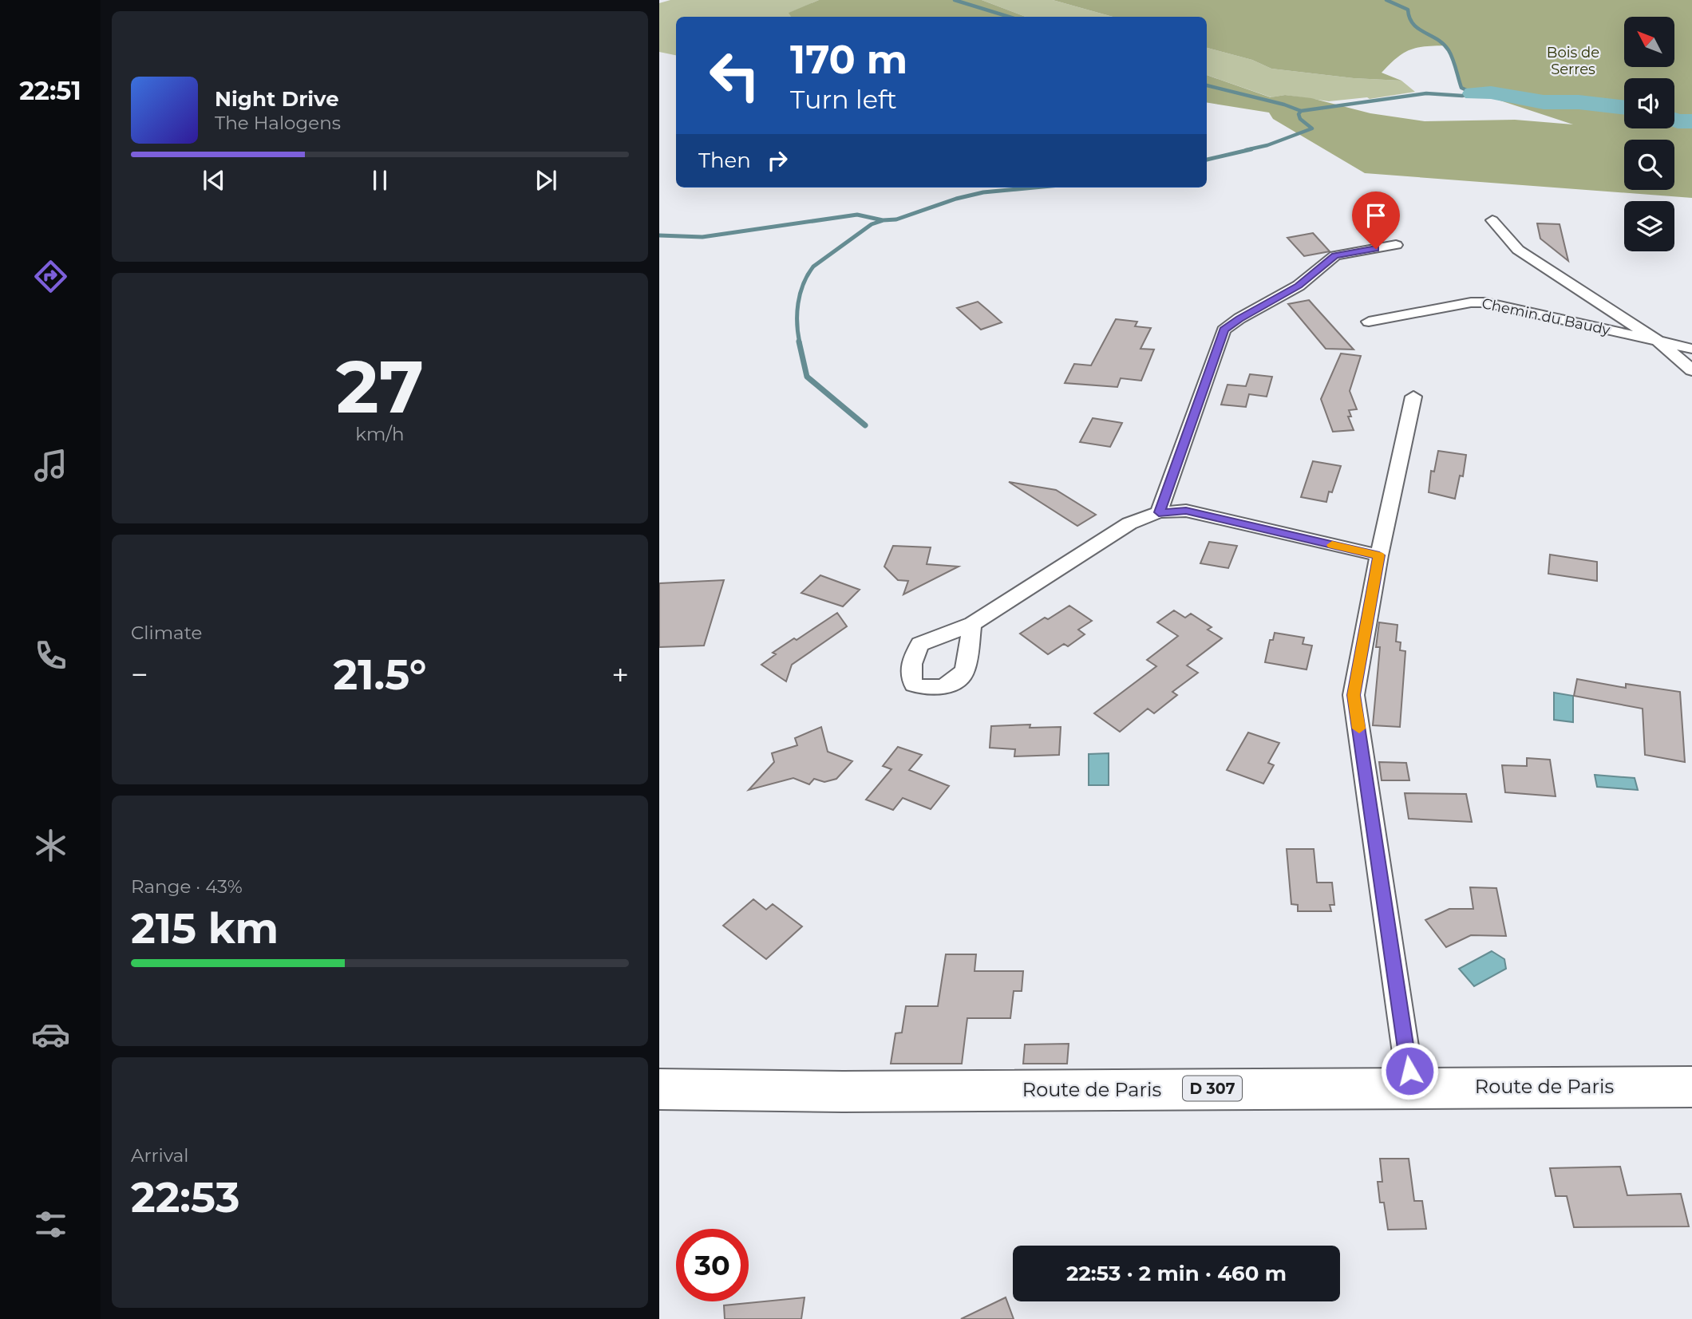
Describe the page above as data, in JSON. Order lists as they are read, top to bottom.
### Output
{
  "streets": {
    "main road": ["Route de Paris", "D 307"],
    "street": ["Chemin du Baudy"]
  },
  "parks": ["Bois de Serres"],
  "north": "top left",
  "page": {
    "tabs": "22:51",
    "turn": ["170 m", "Turn left"],
    "song": ["Night Drive", "The Halogens"],
    "then": "Then",
    "tile": [
      ["27", "km/h"],
      "Climate",
      ["Range · 43%", "215 km"],
      ["Arrival", "22:53"]
    ],
    "heat": ["−", "21.5°", "+"],
    "limit": "30",
    "trip": "22:53 · 2 min · 460 m"
  }
}
